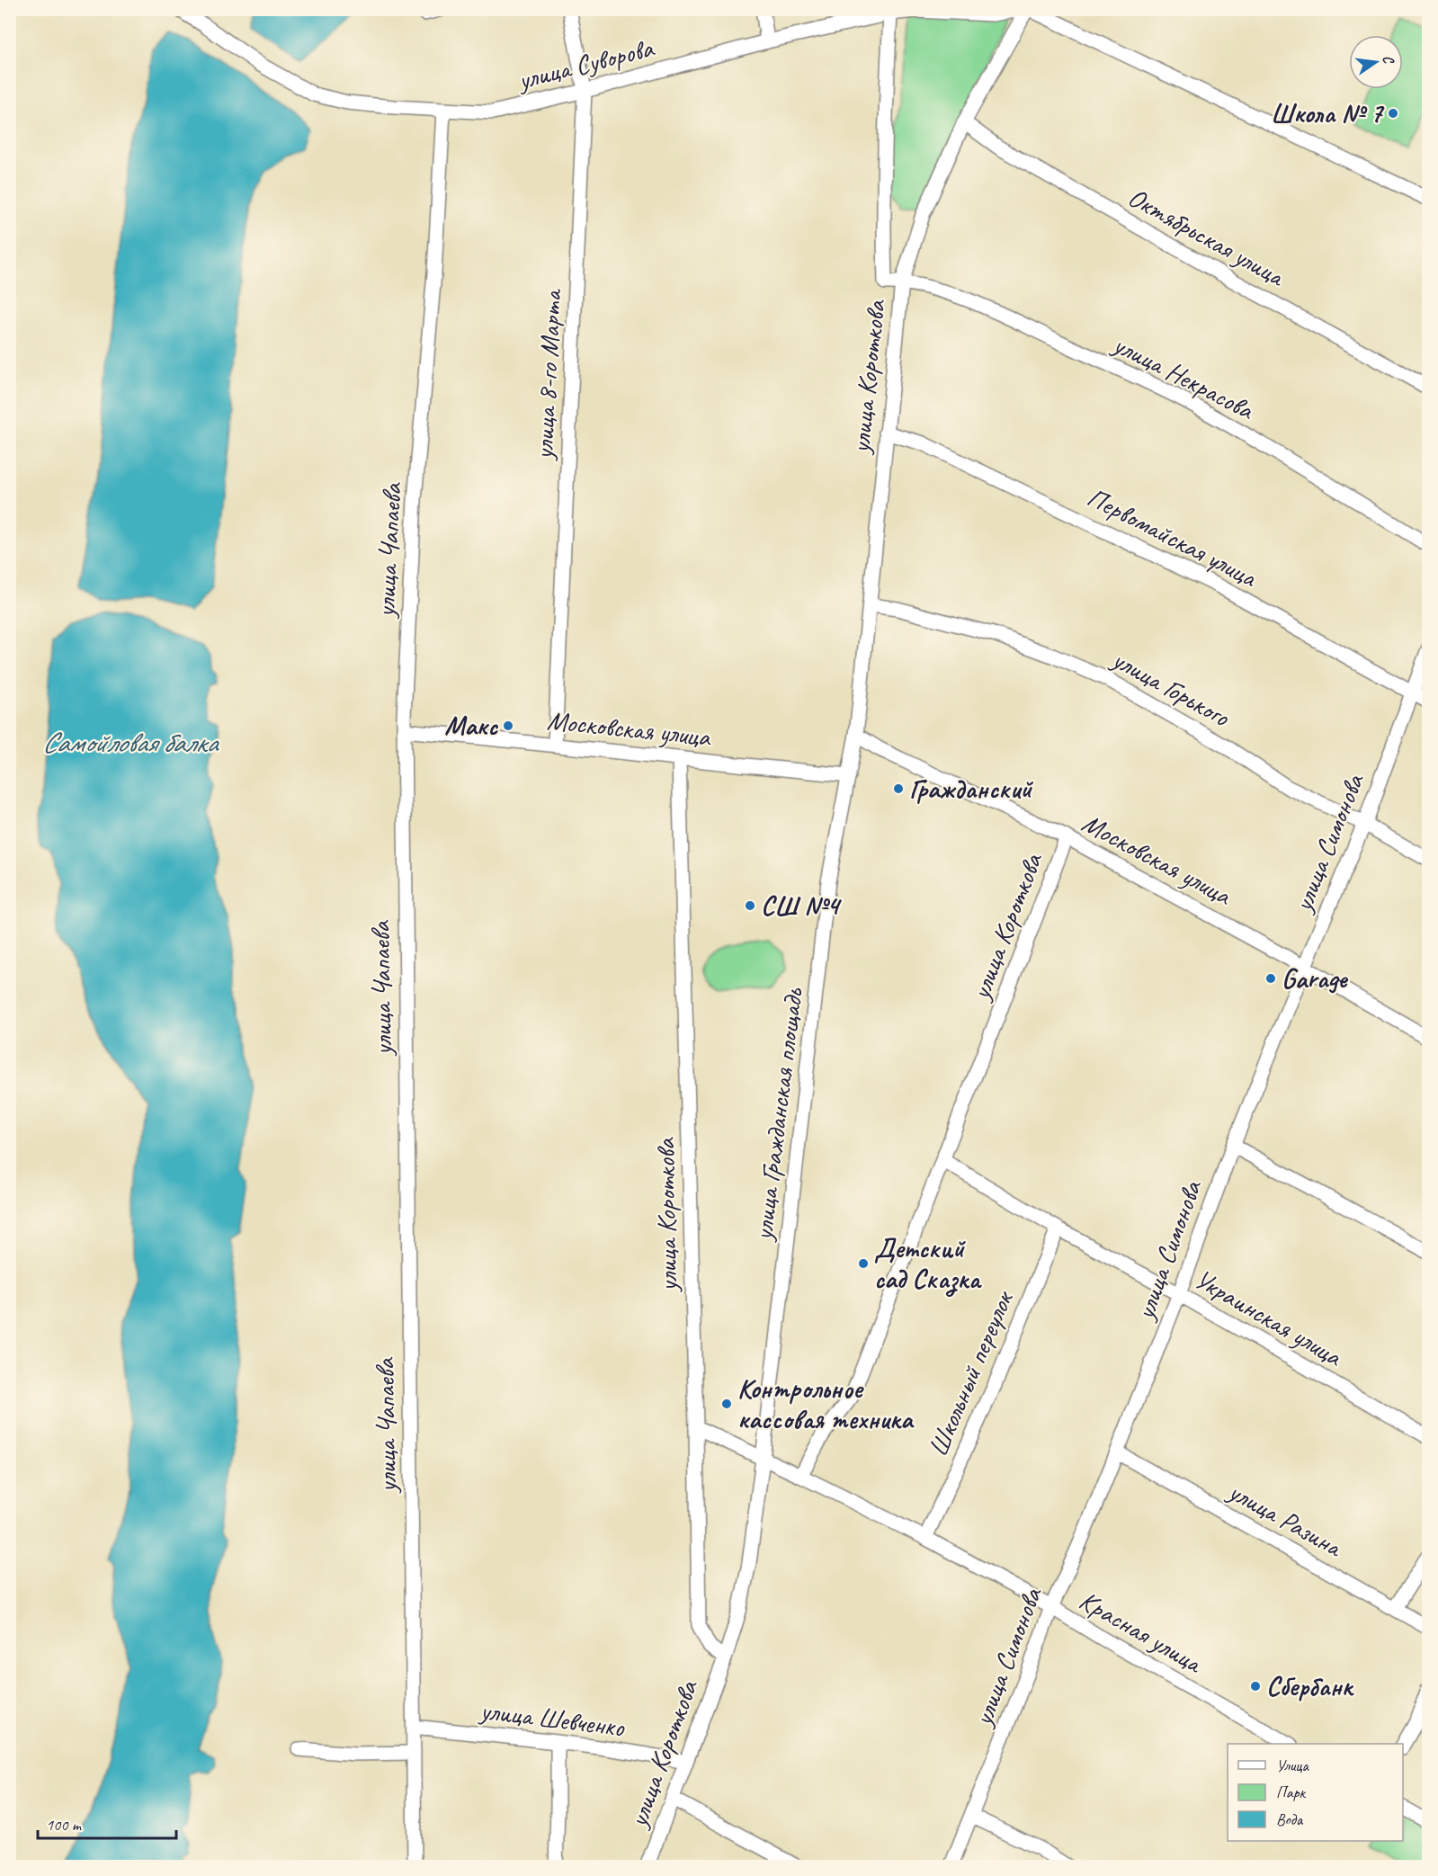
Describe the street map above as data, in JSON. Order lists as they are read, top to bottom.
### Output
{
  "streets": {
    "street": [
      "улица Суворова",
      "Октябрьская улица",
      "улица 8-го Марта",
      "улица Короткова",
      "улица Некрасова",
      "Первомайская улица",
      "улица Чапаева",
      "улица Горького",
      "Московская улица",
      "улица Симонова",
      "улица Гражданская площадь",
      "Украинская улица",
      "Школьный переулок",
      "улица Разина",
      "Красная улица",
      "улица Шевченко"
    ]
  },
  "crossings": [
    ["улица Суворова", "улица 8-го Марта"],
    ["улица Суворова", "улица Короткова"],
    ["улица Суворова", "улица Некрасова"],
    ["улица Суворова", "улица Чапаева"],
    ["Октябрьская улица", "улица Короткова"],
    ["улица 8-го Марта", "Московская улица"],
    ["улица Короткова", "улица Некрасова"],
    ["улица Короткова", "Первомайская улица"],
    ["улица Короткова", "улица Горького"],
    ["улица Короткова", "Московская улица"],
    ["улица Короткова", "улица Гражданская площадь"],
    ["улица Короткова", "Украинская улица"],
    ["улица Короткова", "Красная улица"],
    ["улица Короткова", "улица Шевченко"],
    ["Первомайская улица", "улица Симонова"],
    ["улица Чапаева", "Московская улица"],
    ["улица Чапаева", "улица Шевченко"],
    ["улица Горького", "улица Симонова"],
    ["Московская улица", "улица Симонова"],
    ["Московская улица", "улица Гражданская площадь"],
    ["улица Симонова", "Украинская улица"],
    ["улица Симонова", "улица Разина"],
    ["улица Симонова", "Красная улица"],
    ["улица Гражданская площадь", "Красная улица"],
    ["Украинская улица", "Школьный переулок"],
    ["Школьный переулок", "Красная улица"]
  ],
  "water": ["Самойловая балка"],
  "places": [
    "Школа № 7",
    "Макс",
    "Гражданский",
    "СШ №4",
    "Garage",
    "Детский сад Сказка",
    "Контрольное кассовая техника",
    "Сбербанк"
  ],
  "legend": ["Улица", "Парк", "Вода"],
  "scale_bar": "100 m",
  "north": "right"
}
